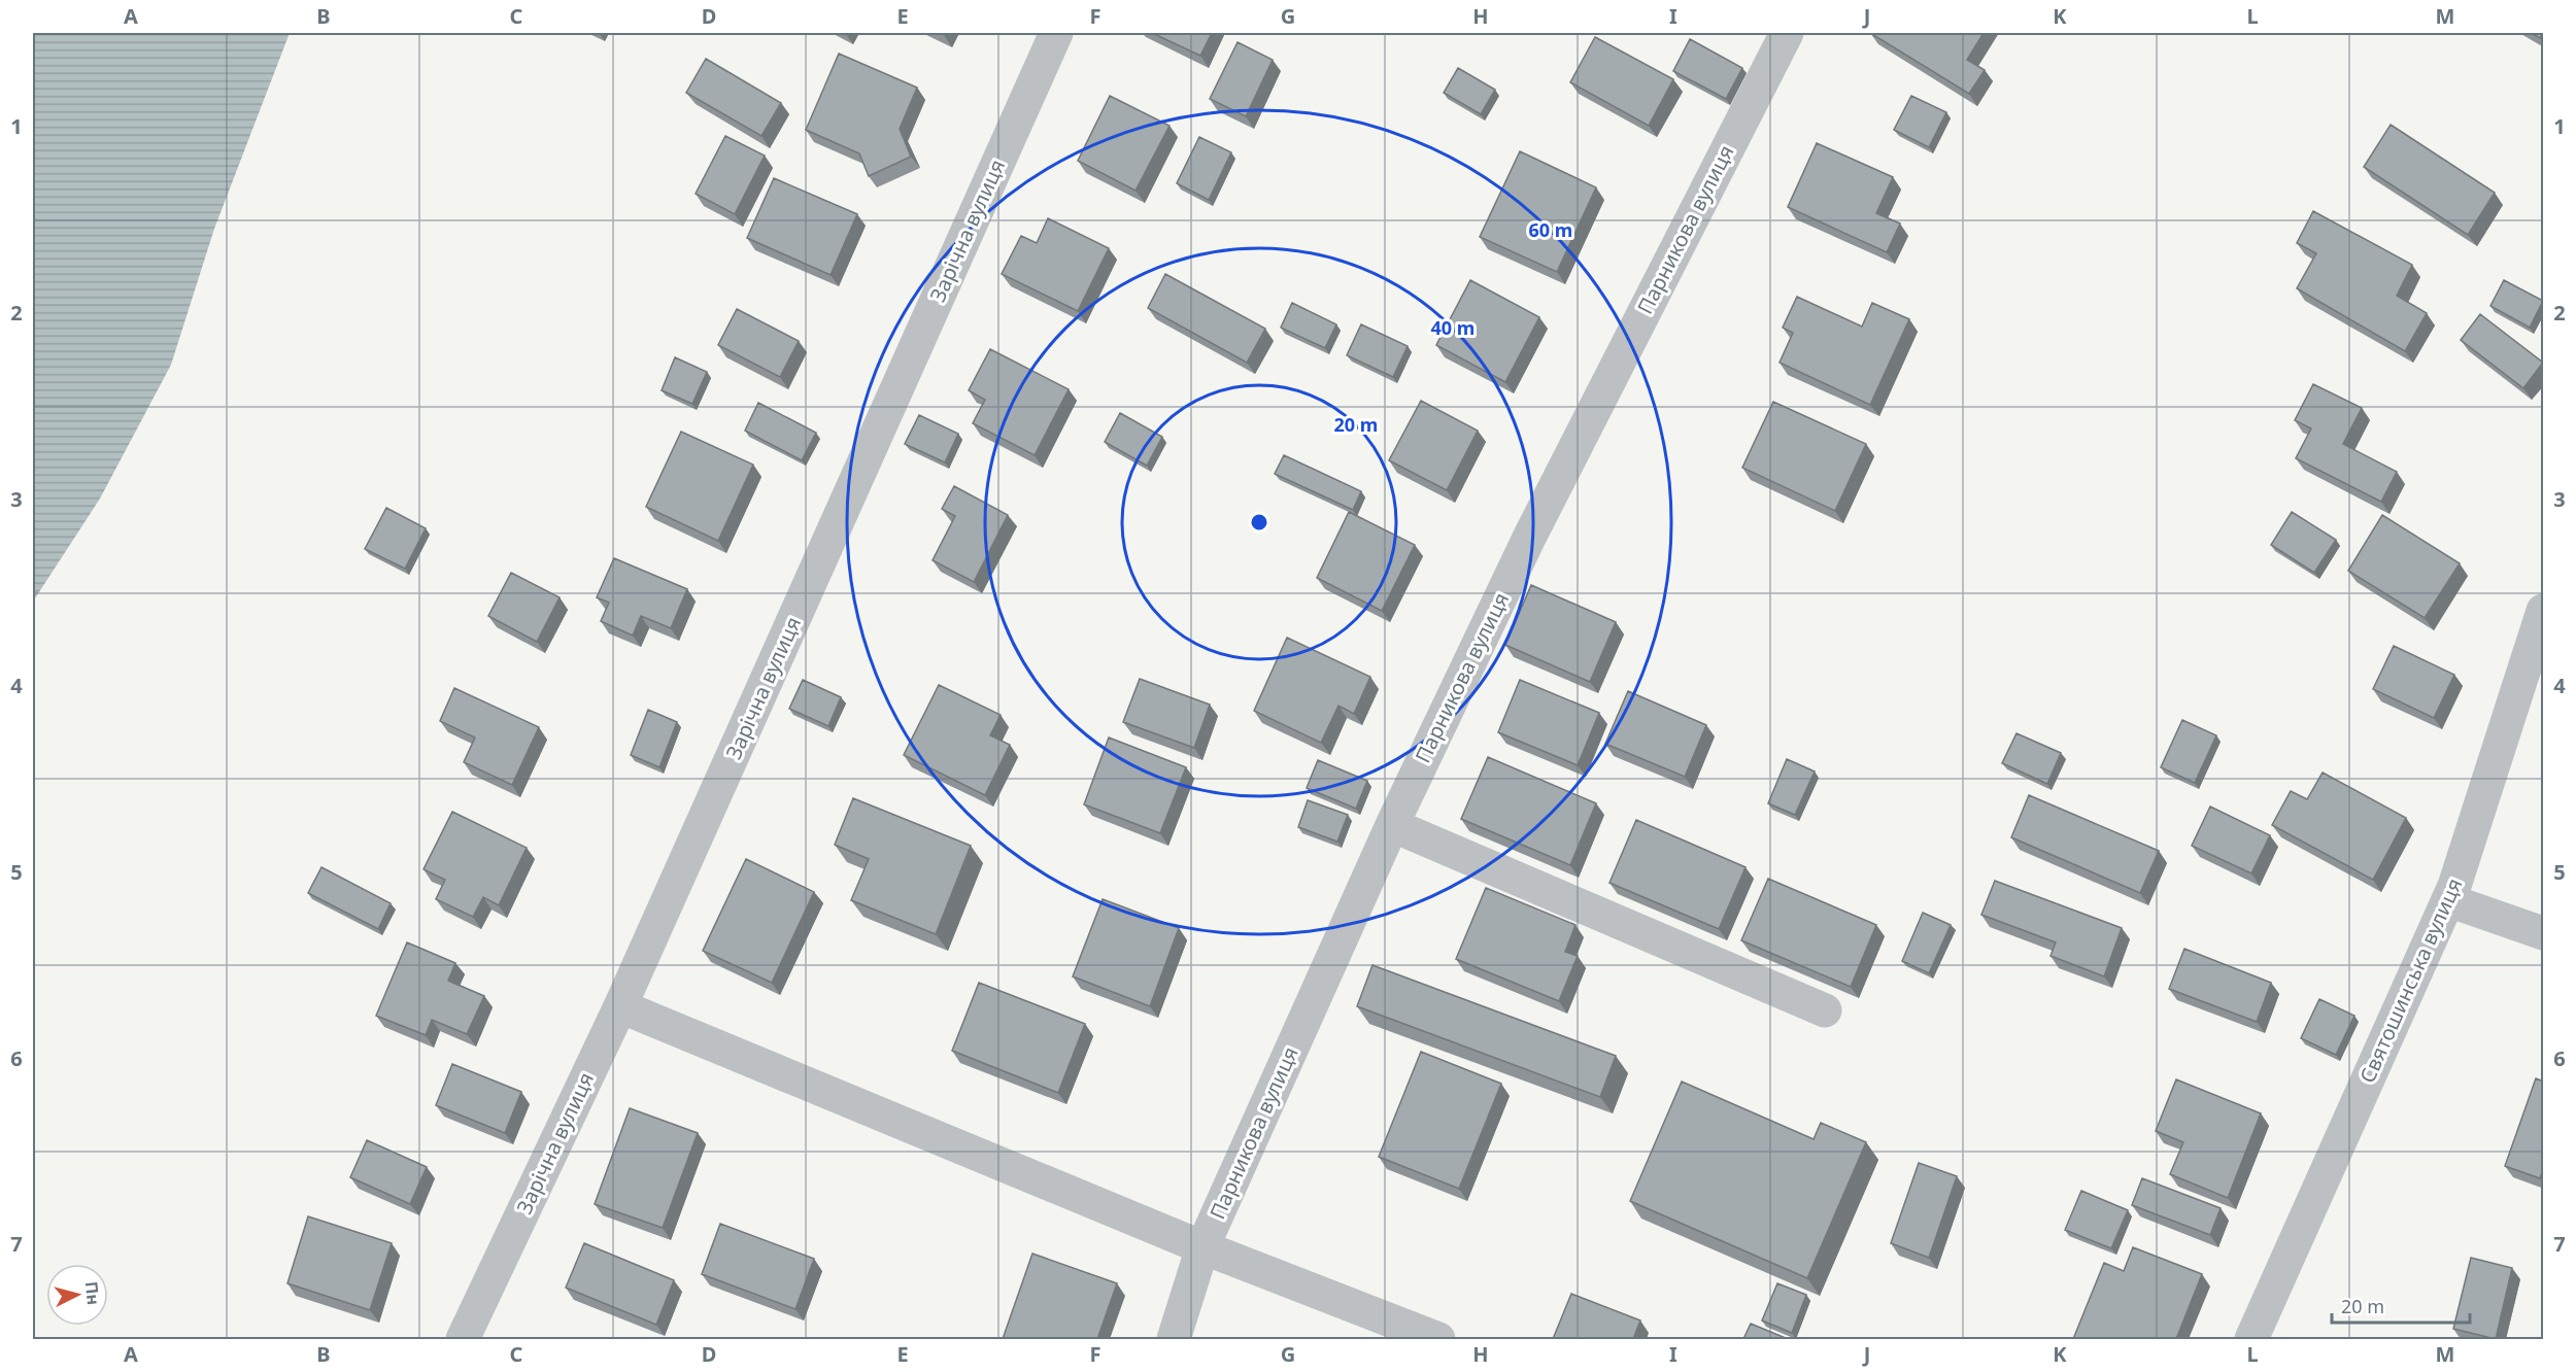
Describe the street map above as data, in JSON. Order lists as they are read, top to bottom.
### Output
{
  "streets": {
    "street": ["Парникова вулиця", "Зарічна вулиця", "Святошинська вулиця"]
  },
  "scale_bar": "20 m",
  "north": "right",
  "grid": {
    "columns": [
      "A",
      "B",
      "C",
      "D",
      "E",
      "F",
      "G",
      "H",
      "I",
      "J",
      "K",
      "L",
      "M"
    ],
    "rows": [
      "1",
      "2",
      "3",
      "4",
      "5",
      "6",
      "7"
    ]
  },
  "rings": ["60 m", "40 m", "20 m"]
}
